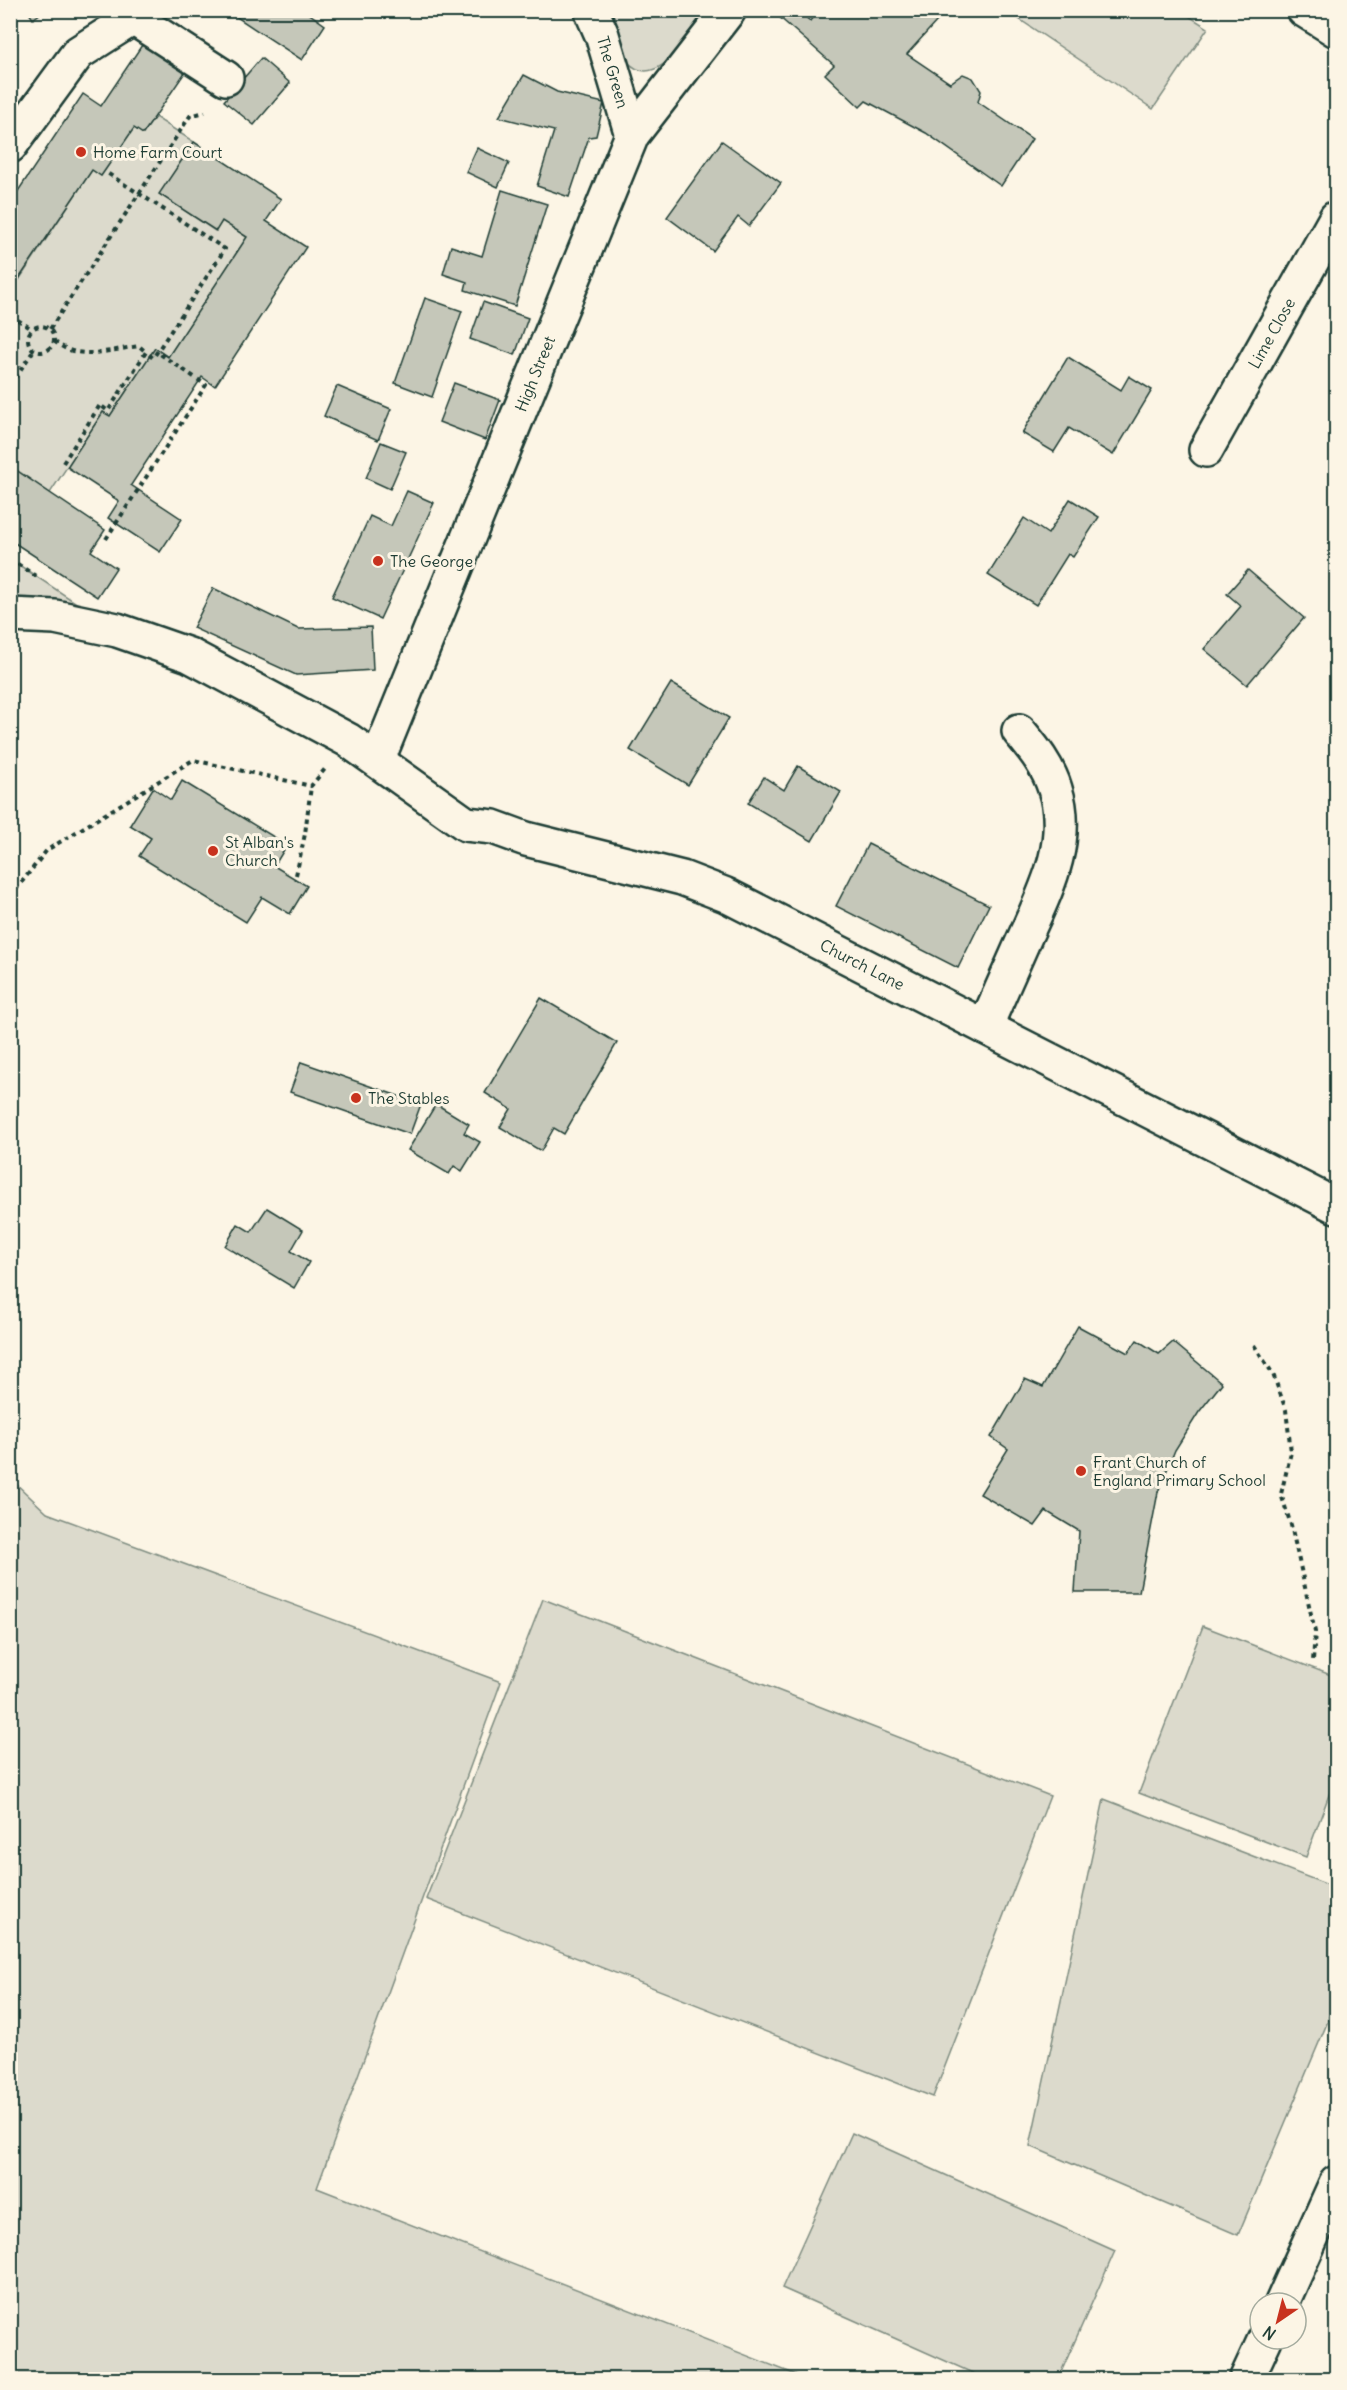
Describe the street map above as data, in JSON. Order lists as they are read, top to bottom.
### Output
{
  "streets": {
    "street": [
      "The Green",
      "Lime Close",
      "High Street",
      "Church Lane"
    ]
  },
  "crossings": [
    ["The Green", "High Street"],
    ["High Street", "Church Lane"]
  ],
  "places": [
    "Home Farm Court",
    "The George",
    "St Alban's Church",
    "The Stables",
    "Frant Church of England Primary School"
  ],
  "north": "bottom left"
}
